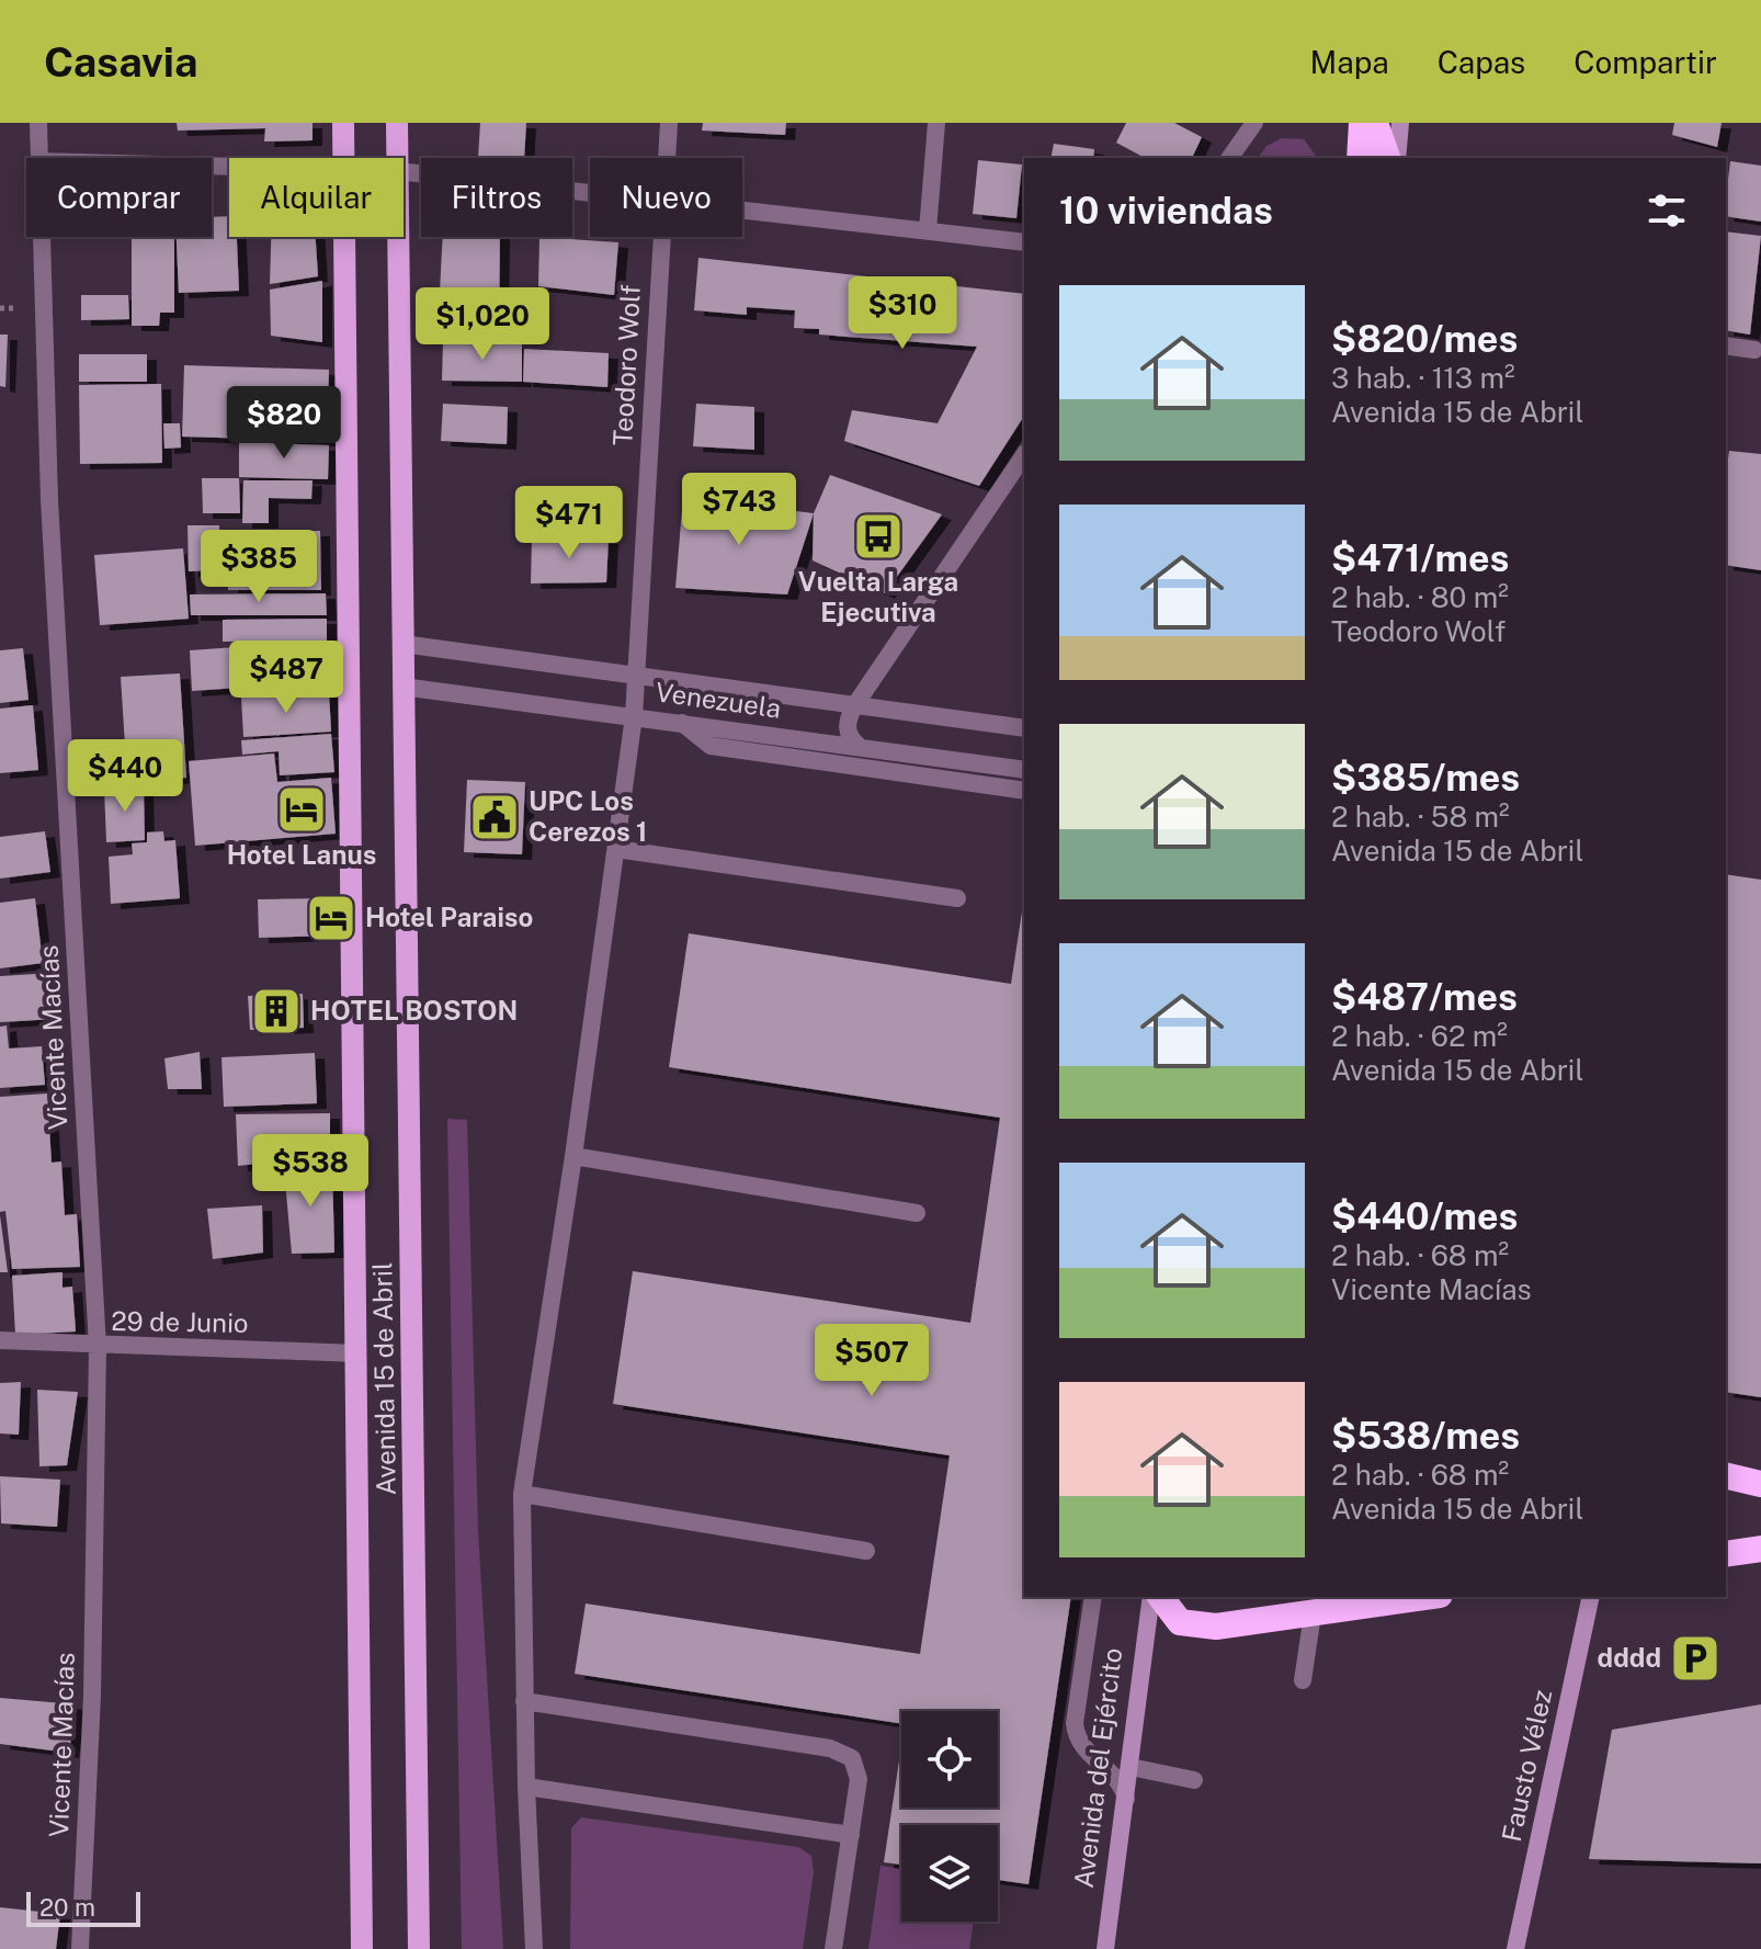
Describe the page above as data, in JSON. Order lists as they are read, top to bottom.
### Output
{
  "streets": {
    "main road": ["Avenida 15 de Abril"],
    "street": [
      "Teodoro Wolf",
      "Venezuela",
      "Vicente Macías",
      "29 de Junio",
      "Fausto Vélez",
      "Avenida del Ejército"
    ]
  },
  "crossings": [
    ["Teodoro Wolf", "Venezuela"],
    ["Venezuela", "Avenida 15 de Abril"],
    ["Vicente Macías", "29 de Junio"],
    ["29 de Junio", "Avenida 15 de Abril"]
  ],
  "places": {
    "bus stop": ["Vuelta Larga Ejecutiva"],
    "hotel": ["Hotel Lanus", "Hotel Paraiso"],
    "public building": ["UPC Los Cerezos 1"],
    "building": ["HOTEL BOSTON"],
    "parking": ["dddd"]
  },
  "scale_bar": "20 m",
  "page": {
    "header": "Casavia",
    "nav": ["Mapa", "Capas", "Compartir"],
    "chip": [
      "Comprar",
      "Alquilar",
      "Filtros",
      "Nuevo"
    ],
    "heading": "10 viviendas",
    "list": [
      {
        "name": "$820/mes",
        "note": "3 hab. · 113 m² · Avenida 15 de Abril"
      },
      {
        "name": "$471/mes",
        "note": "2 hab. · 80 m² · Teodoro Wolf"
      },
      {
        "name": "$385/mes",
        "note": "2 hab. · 58 m² · Avenida 15 de Abril"
      },
      {
        "name": "$487/mes",
        "note": "2 hab. · 62 m² · Avenida 15 de Abril"
      },
      {
        "name": "$440/mes",
        "note": "2 hab. · 68 m² · Vicente Macías"
      },
      {
        "name": "$538/mes",
        "note": "2 hab. · 68 m² · Avenida 15 de Abril"
      }
    ],
    "price": [
      "$310",
      "$1,020",
      "$820",
      "$743",
      "$471",
      "$385",
      "$487",
      "$440",
      "$538",
      "$507"
    ],
    "scale": "20 m"
  }
}
